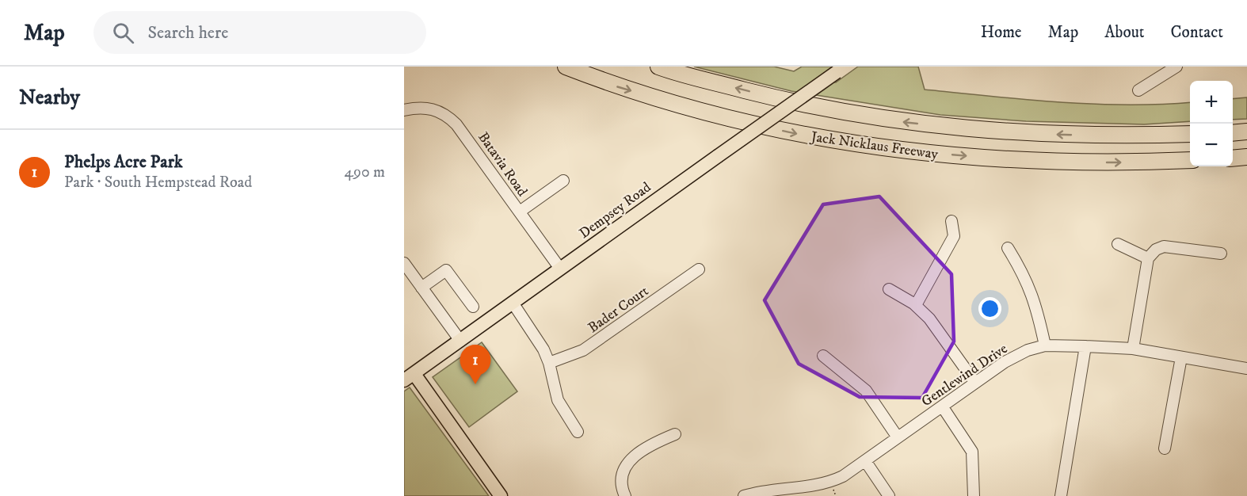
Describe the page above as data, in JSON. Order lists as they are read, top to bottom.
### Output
{
  "streets": {
    "highway": ["Jack Nicklaus Freeway"],
    "main road": ["Dempsey Road"],
    "street": ["Batavia Road", "Bader Court", "Gentlewind Drive"]
  },
  "crossings": [
    ["Batavia Road", "Dempsey Road"]
  ],
  "page": {
    "header": "Map",
    "search": "Search here",
    "nav": [
      "Home",
      "Map",
      "About",
      "Contact"
    ],
    "heading": "Nearby",
    "map_buttons": ["+", "−"],
    "list": [
      {
        "mark": "1",
        "name": "Phelps Acre Park",
        "note": "Park · South Hempstead Road",
        "value": "490 m"
      }
    ],
    "pins": "1"
  }
}
